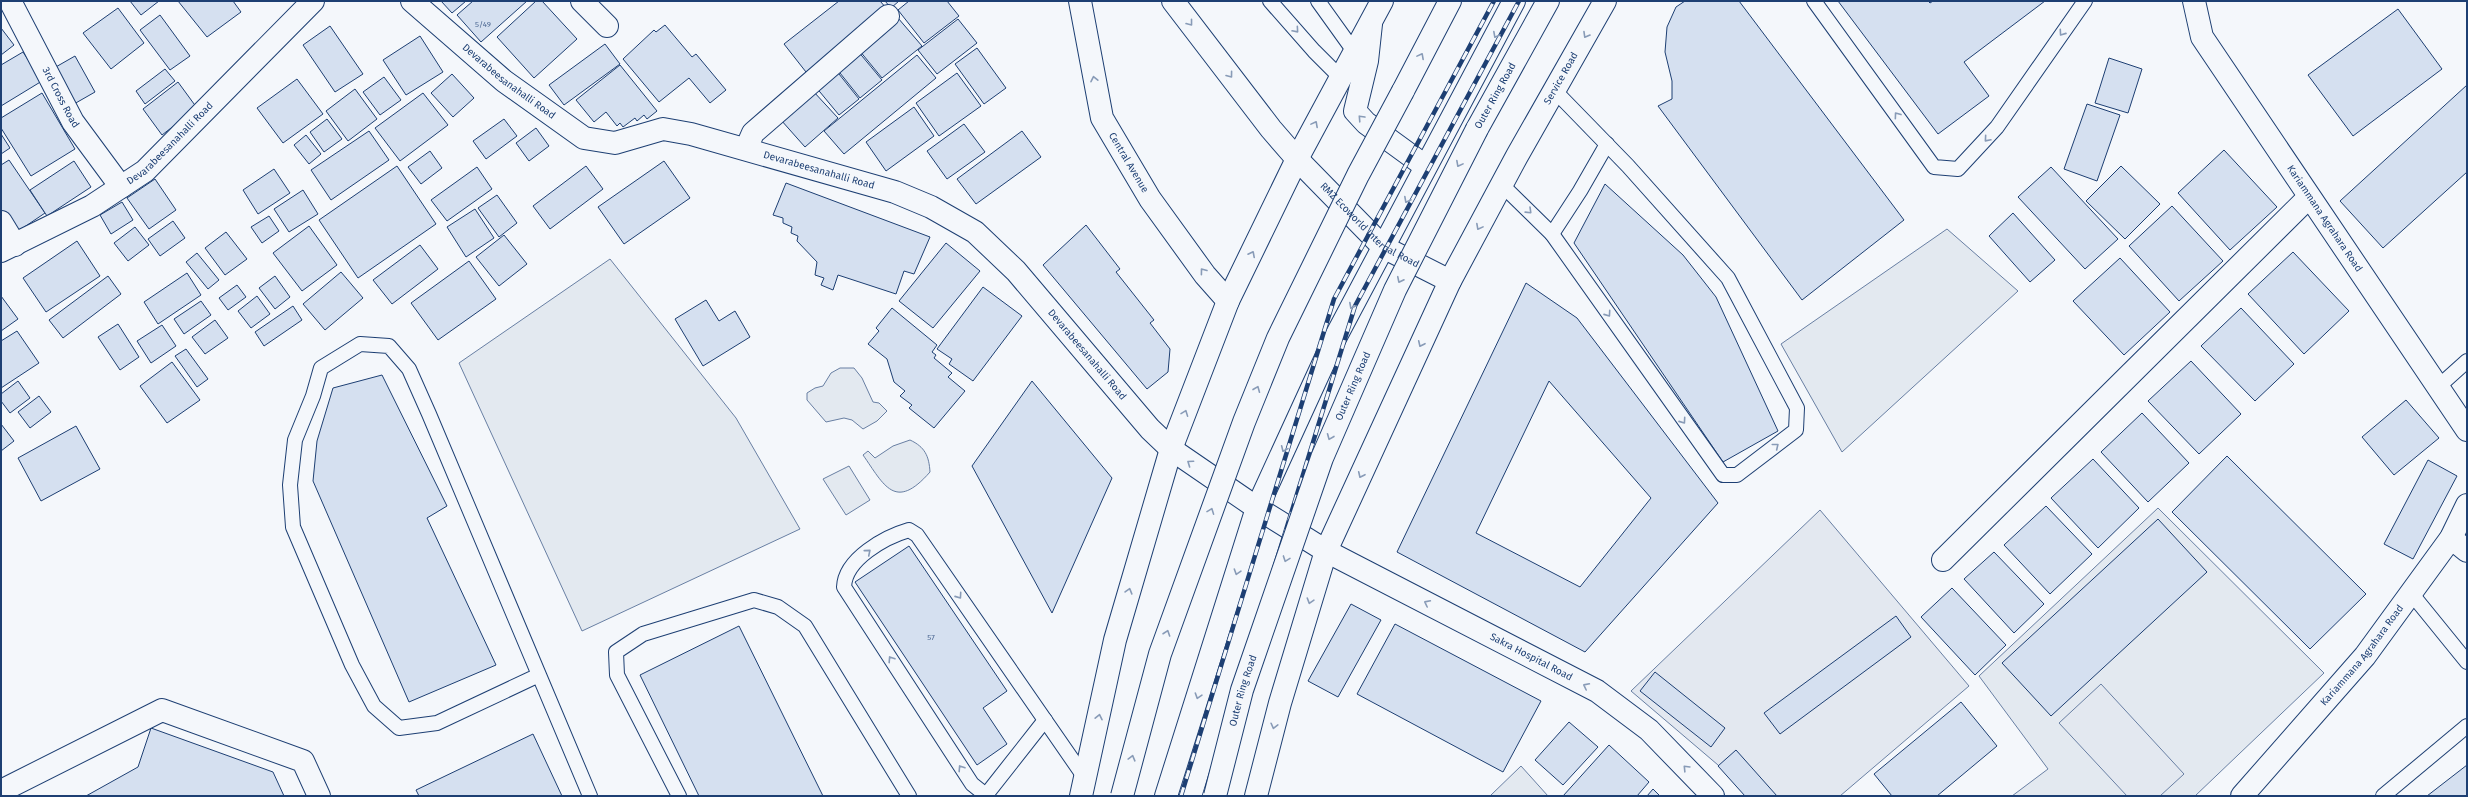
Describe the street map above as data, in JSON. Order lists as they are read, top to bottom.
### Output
{
  "streets": {
    "main road": [
      "Service Road",
      "Devarabeesanahalli Road",
      "Outer Ring Road",
      "3rd Cross Road",
      "Central Avenue",
      "Kariammana Agrahara Road",
      "RMZ Ecoworld Internal Road",
      "Sakra Hospital Road"
    ]
  },
  "crossings": [
    ["Service Road", "RMZ Ecoworld Internal Road"],
    ["Service Road", "Sakra Hospital Road"],
    ["Devarabeesanahalli Road", "3rd Cross Road"],
    ["Devarabeesanahalli Road", "Sakra Hospital Road"]
  ],
  "one_way": ["Sakra Hospital Road"],
  "house_numbers": ["5/49", "57"]
}
